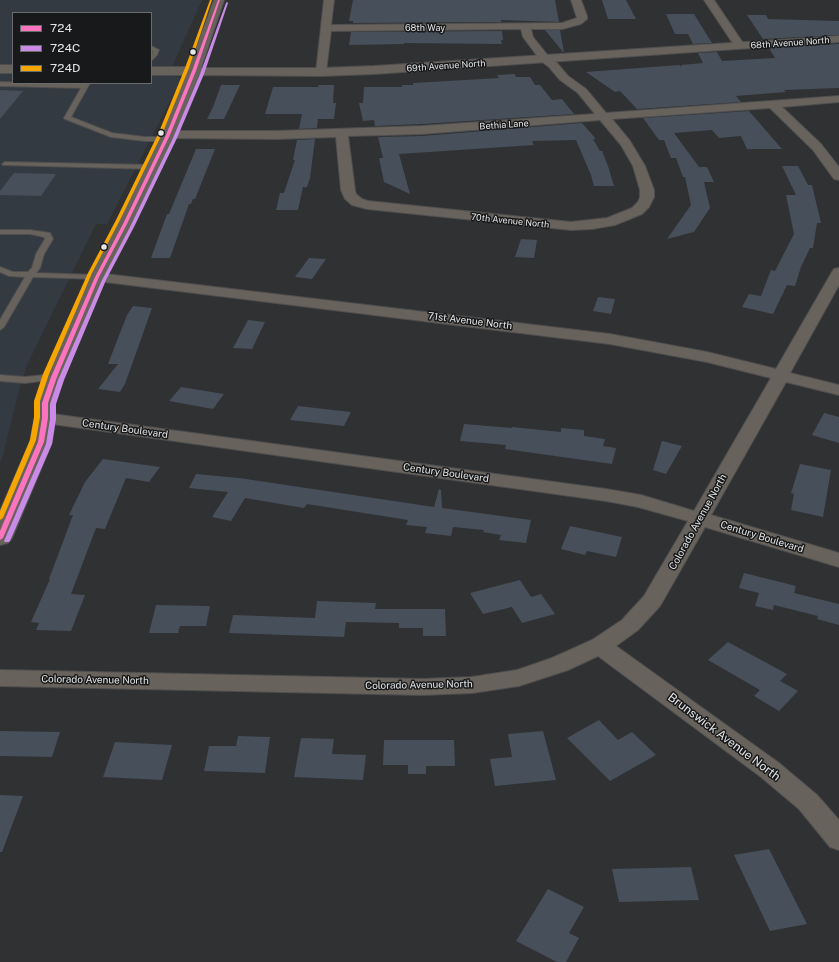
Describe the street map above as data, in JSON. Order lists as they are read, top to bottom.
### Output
{
  "streets": {
    "street": [
      "68th Way",
      "68th Avenue North",
      "69th Avenue North",
      "Bethia Lane",
      "70th Avenue North",
      "71st Avenue North",
      "Century Boulevard",
      "Colorado Avenue North",
      "Brunswick Avenue North"
    ]
  },
  "crossings": [
    ["68th Avenue North", "69th Avenue North"],
    ["Bethia Lane", "70th Avenue North"],
    ["71st Avenue North", "Colorado Avenue North"],
    ["Century Boulevard", "Colorado Avenue North"],
    ["Colorado Avenue North", "Brunswick Avenue North"]
  ],
  "lines": ["transit line 724", "transit line 724D", "transit line 724C"],
  "legend": ["724", "724C", "724D"]
}
